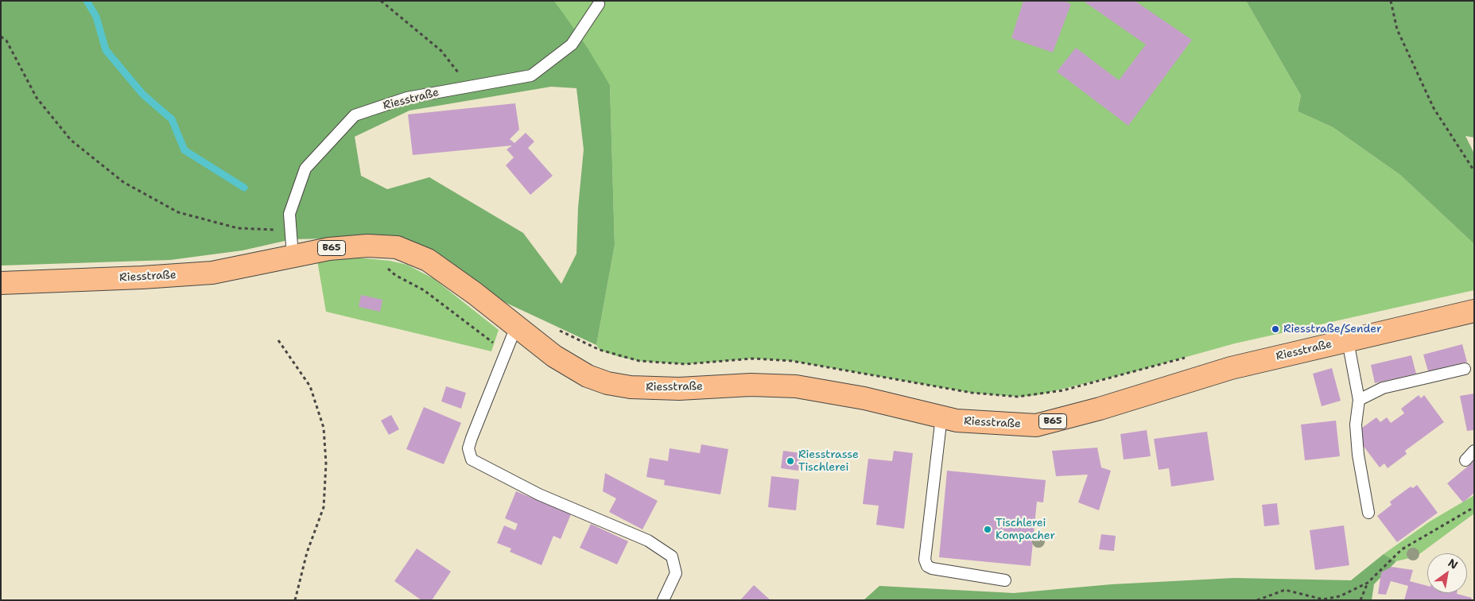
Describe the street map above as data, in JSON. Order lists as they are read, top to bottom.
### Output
{
  "streets": {
    "main road": ["Riesstraße", "B65"]
  },
  "places": ["Riesstraße/Sender", "Riesstrasse Tischlerei", "Tischlerei Kompacher"],
  "north": "top right"
}
